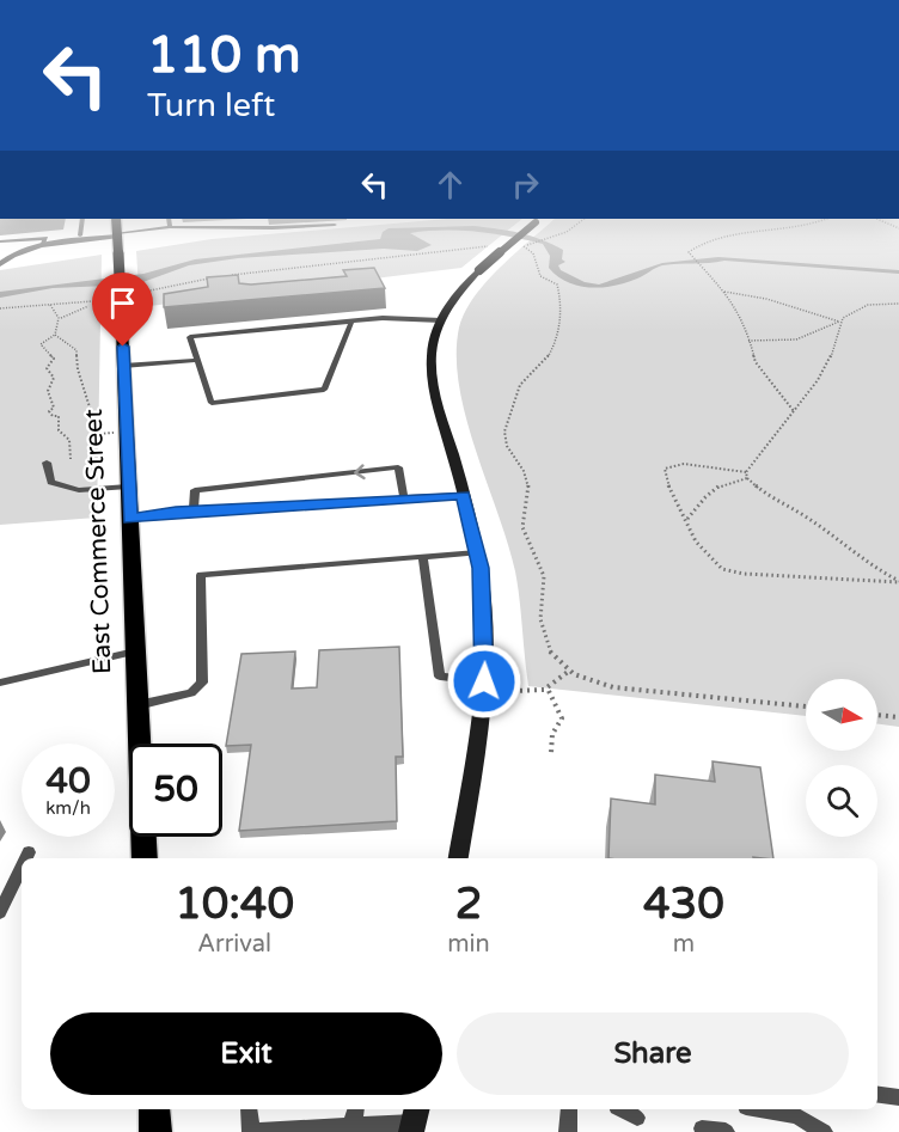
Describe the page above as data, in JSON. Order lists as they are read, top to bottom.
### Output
{
  "streets": {
    "main road": ["East Commerce Street"]
  },
  "north": "right",
  "page": {
    "turn": ["110 m", "Turn left"],
    "speed": "40 km/h",
    "limit": "50",
    "eta": [
      "10:40",
      "Arrival",
      "2",
      "min",
      "430",
      "m"
    ],
    "buttons": ["Exit", "Share"]
  }
}
